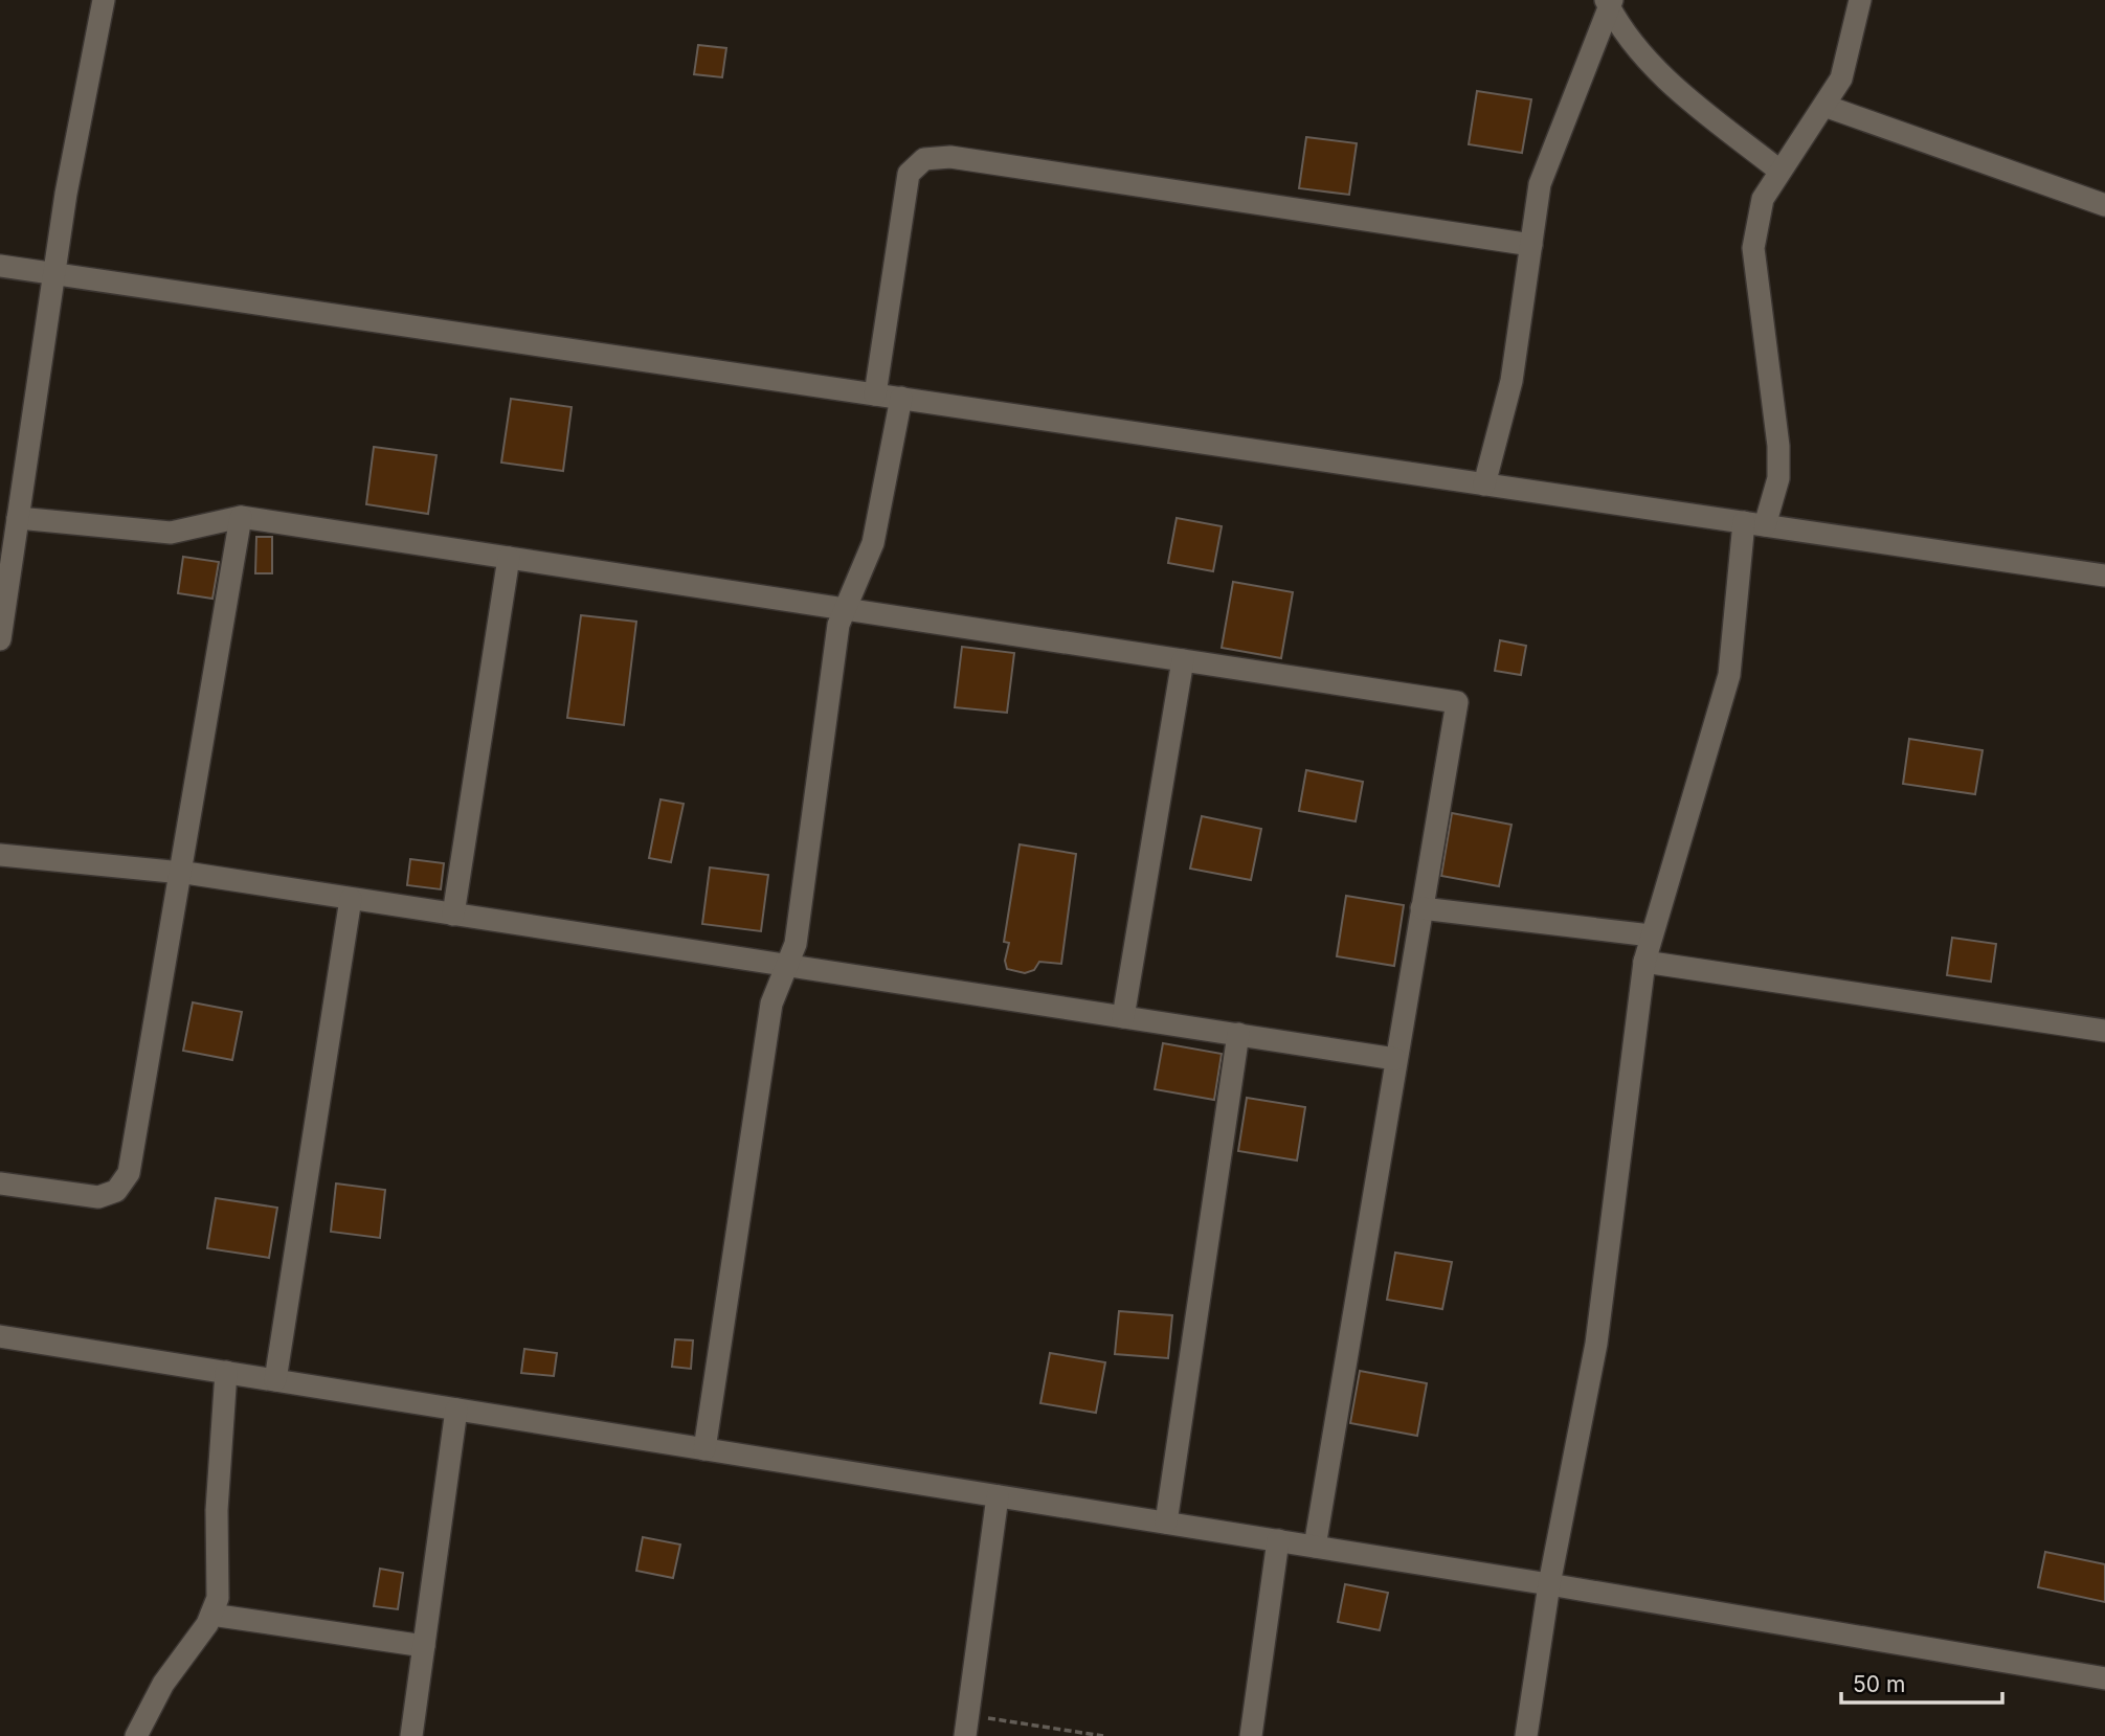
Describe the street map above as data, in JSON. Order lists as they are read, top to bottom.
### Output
{
  "scale_bar": "50 m"
}
